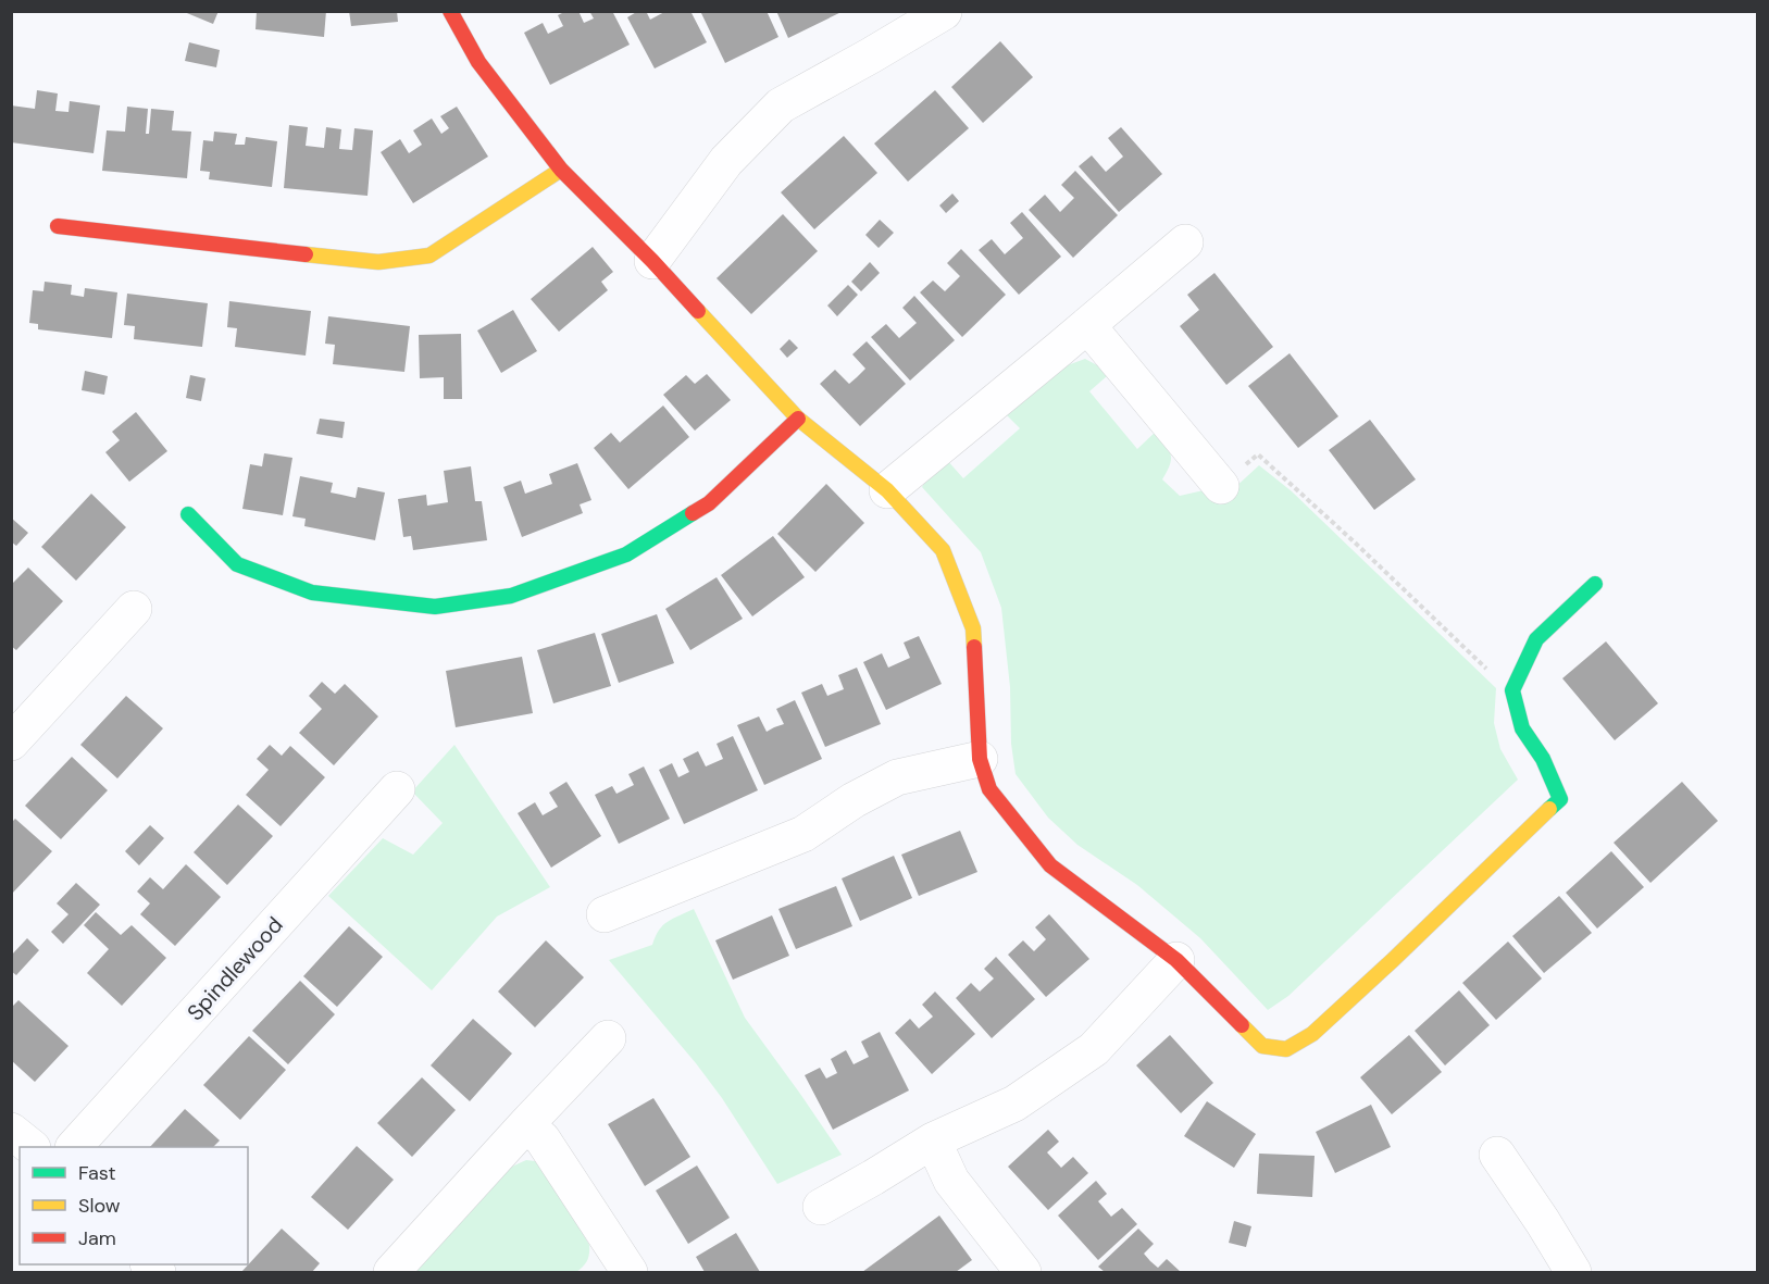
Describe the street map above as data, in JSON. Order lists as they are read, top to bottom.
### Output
{
  "streets": {
    "street": ["Spindlewood"]
  },
  "legend": ["Fast", "Slow", "Jam"]
}
